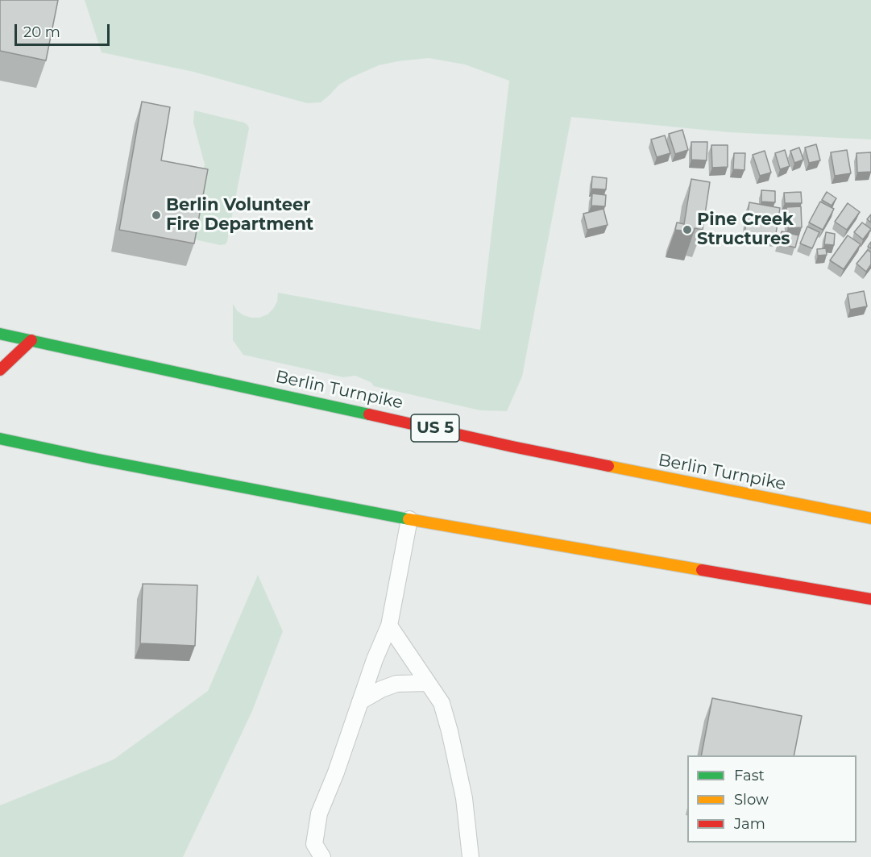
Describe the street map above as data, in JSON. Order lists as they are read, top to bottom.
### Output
{
  "streets": {
    "main road": ["Berlin Turnpike", "US 5"]
  },
  "places": ["Berlin Volunteer Fire Department", "Pine Creek Structures"],
  "legend": ["Fast", "Slow", "Jam"],
  "scale_bar": "20 m"
}
